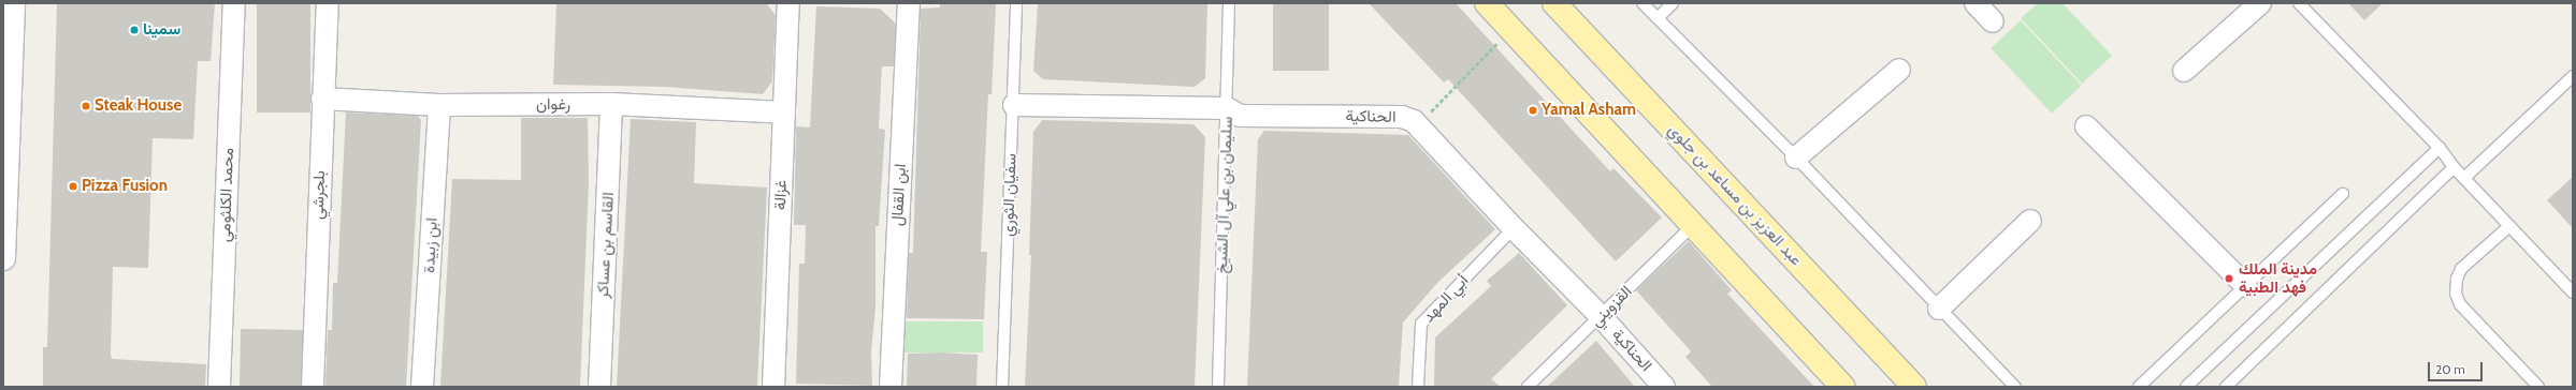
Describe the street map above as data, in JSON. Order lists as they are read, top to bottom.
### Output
{
  "streets": {
    "main road": ["عبد العزيز بن مساعد بن جلوي"],
    "street": [
      "رغوان",
      "الحناكية",
      "محمد الكلثومي",
      "بلجرشي",
      "غزالة",
      "ابن القفال",
      "ابن زبيدة",
      "القاسم بن عساكر"
    ],
    "lane": [
      "سفيان الثوري",
      "سليمان بن علي آل الشيخ",
      "أبي المهد",
      "القزويني"
    ]
  },
  "crossings": [
    ["رغوان", "بلجرشي"],
    ["رغوان", "غزالة"],
    ["رغوان", "ابن زبيدة"],
    ["رغوان", "القاسم بن عساكر"],
    ["الحناكية", "سفيان الثوري"],
    ["الحناكية", "سليمان بن علي آل الشيخ"],
    ["الحناكية", "أبي المهد"],
    ["الحناكية", "القزويني"]
  ],
  "places": [
    "سمينا",
    "Steak House",
    "Yamal Asham",
    "Pizza Fusion",
    "مدينة الملك فهد الطبية"
  ],
  "scale_bar": "20 m"
}
